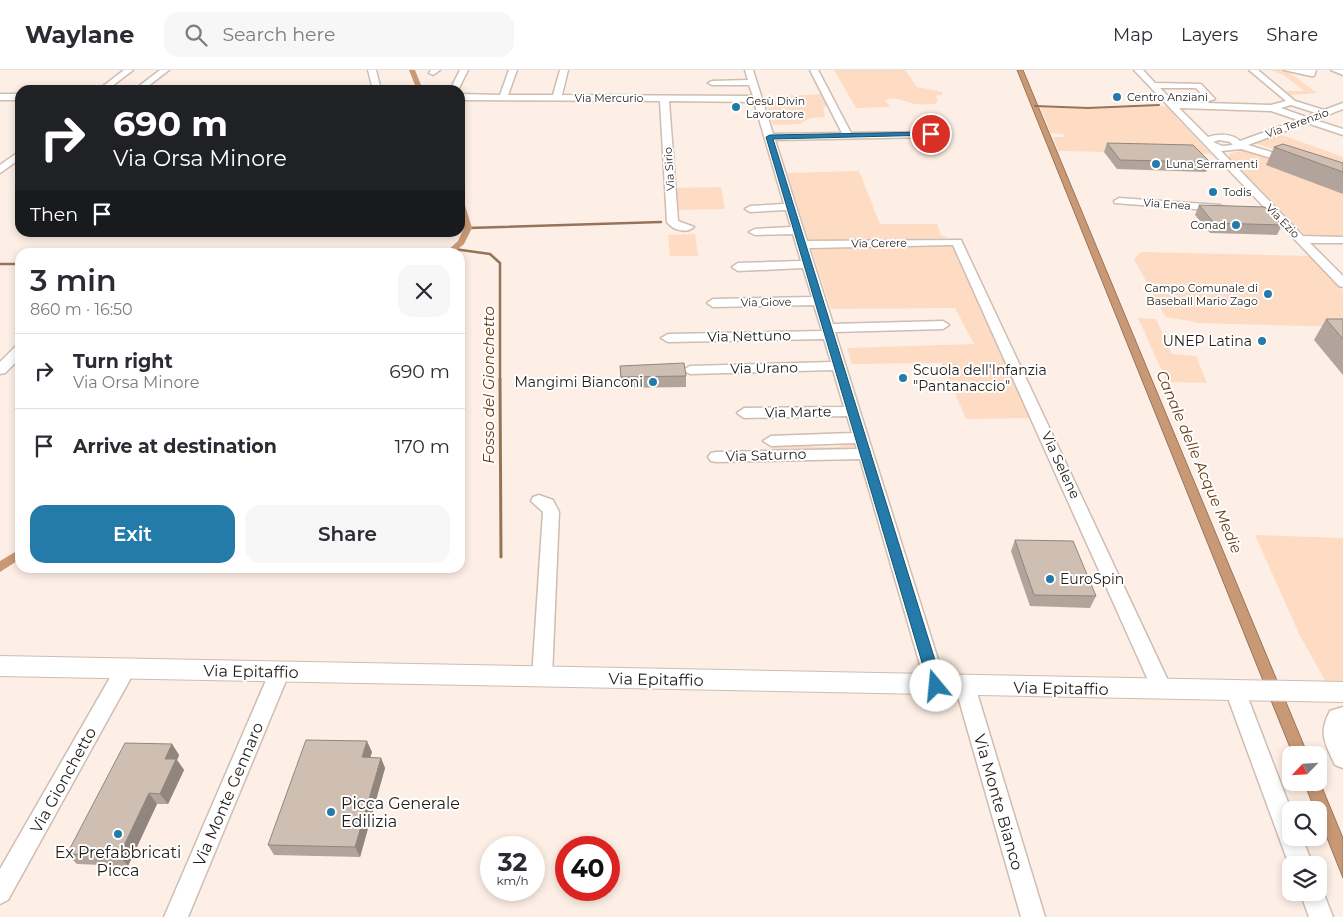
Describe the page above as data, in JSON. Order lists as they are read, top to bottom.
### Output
{
  "streets": {
    "main road": ["Via Epitaffio"],
    "street": [
      "Via Mercurio",
      "Via Terenzio",
      "Via Sirio",
      "Via Enea",
      "Via Ezio",
      "Via Cerere",
      "Via Giove",
      "Via Nettuno",
      "Via Urano",
      "Via Marte",
      "Via Saturno",
      "Via Selene",
      "Via Gionchetto",
      "Via Monte Gennaro",
      "Via Monte Bianco"
    ]
  },
  "crossings": [
    ["Via Mercurio", "Via Sirio"],
    ["Via Terenzio", "Via Ezio"],
    ["Via Cerere", "Via Selene"],
    ["Via Selene", "Via Epitaffio"],
    ["Via Epitaffio", "Via Gionchetto"],
    ["Via Epitaffio", "Via Monte Gennaro"],
    ["Via Epitaffio", "Via Monte Bianco"]
  ],
  "water": ["Fosso del Gionchetto", "Canale delle Acque Medie"],
  "places": [
    "Centro Anziani",
    "Gesù Divin Lavoratore",
    "Luna Serramenti",
    "Todis",
    "Conad",
    "Campo Comunale di Baseball Mario Zago",
    "UNEP Latina",
    "Scuola dell'Infanzia \"Pantanaccio\"",
    "Mangimi Bianconi",
    "EuroSpin",
    "Picca Generale Edilizia",
    "Ex Prefabbricati Picca"
  ],
  "north": "bottom left",
  "page": {
    "header": "Waylane",
    "search": "Search here",
    "nav": ["Map", "Layers", "Share"],
    "turn": ["690 m", "Via Orsa Minore"],
    "then": "Then",
    "heading": ["3 min", "860 m · 16:50"],
    "list": [
      {
        "name": "Turn right",
        "note": "Via Orsa Minore",
        "value": "690 m"
      },
      {
        "name": "Arrive at destination",
        "value": "170 m"
      }
    ],
    "buttons": ["Exit", "Share"],
    "speed": "32 km/h",
    "limit": "40"
  }
}
